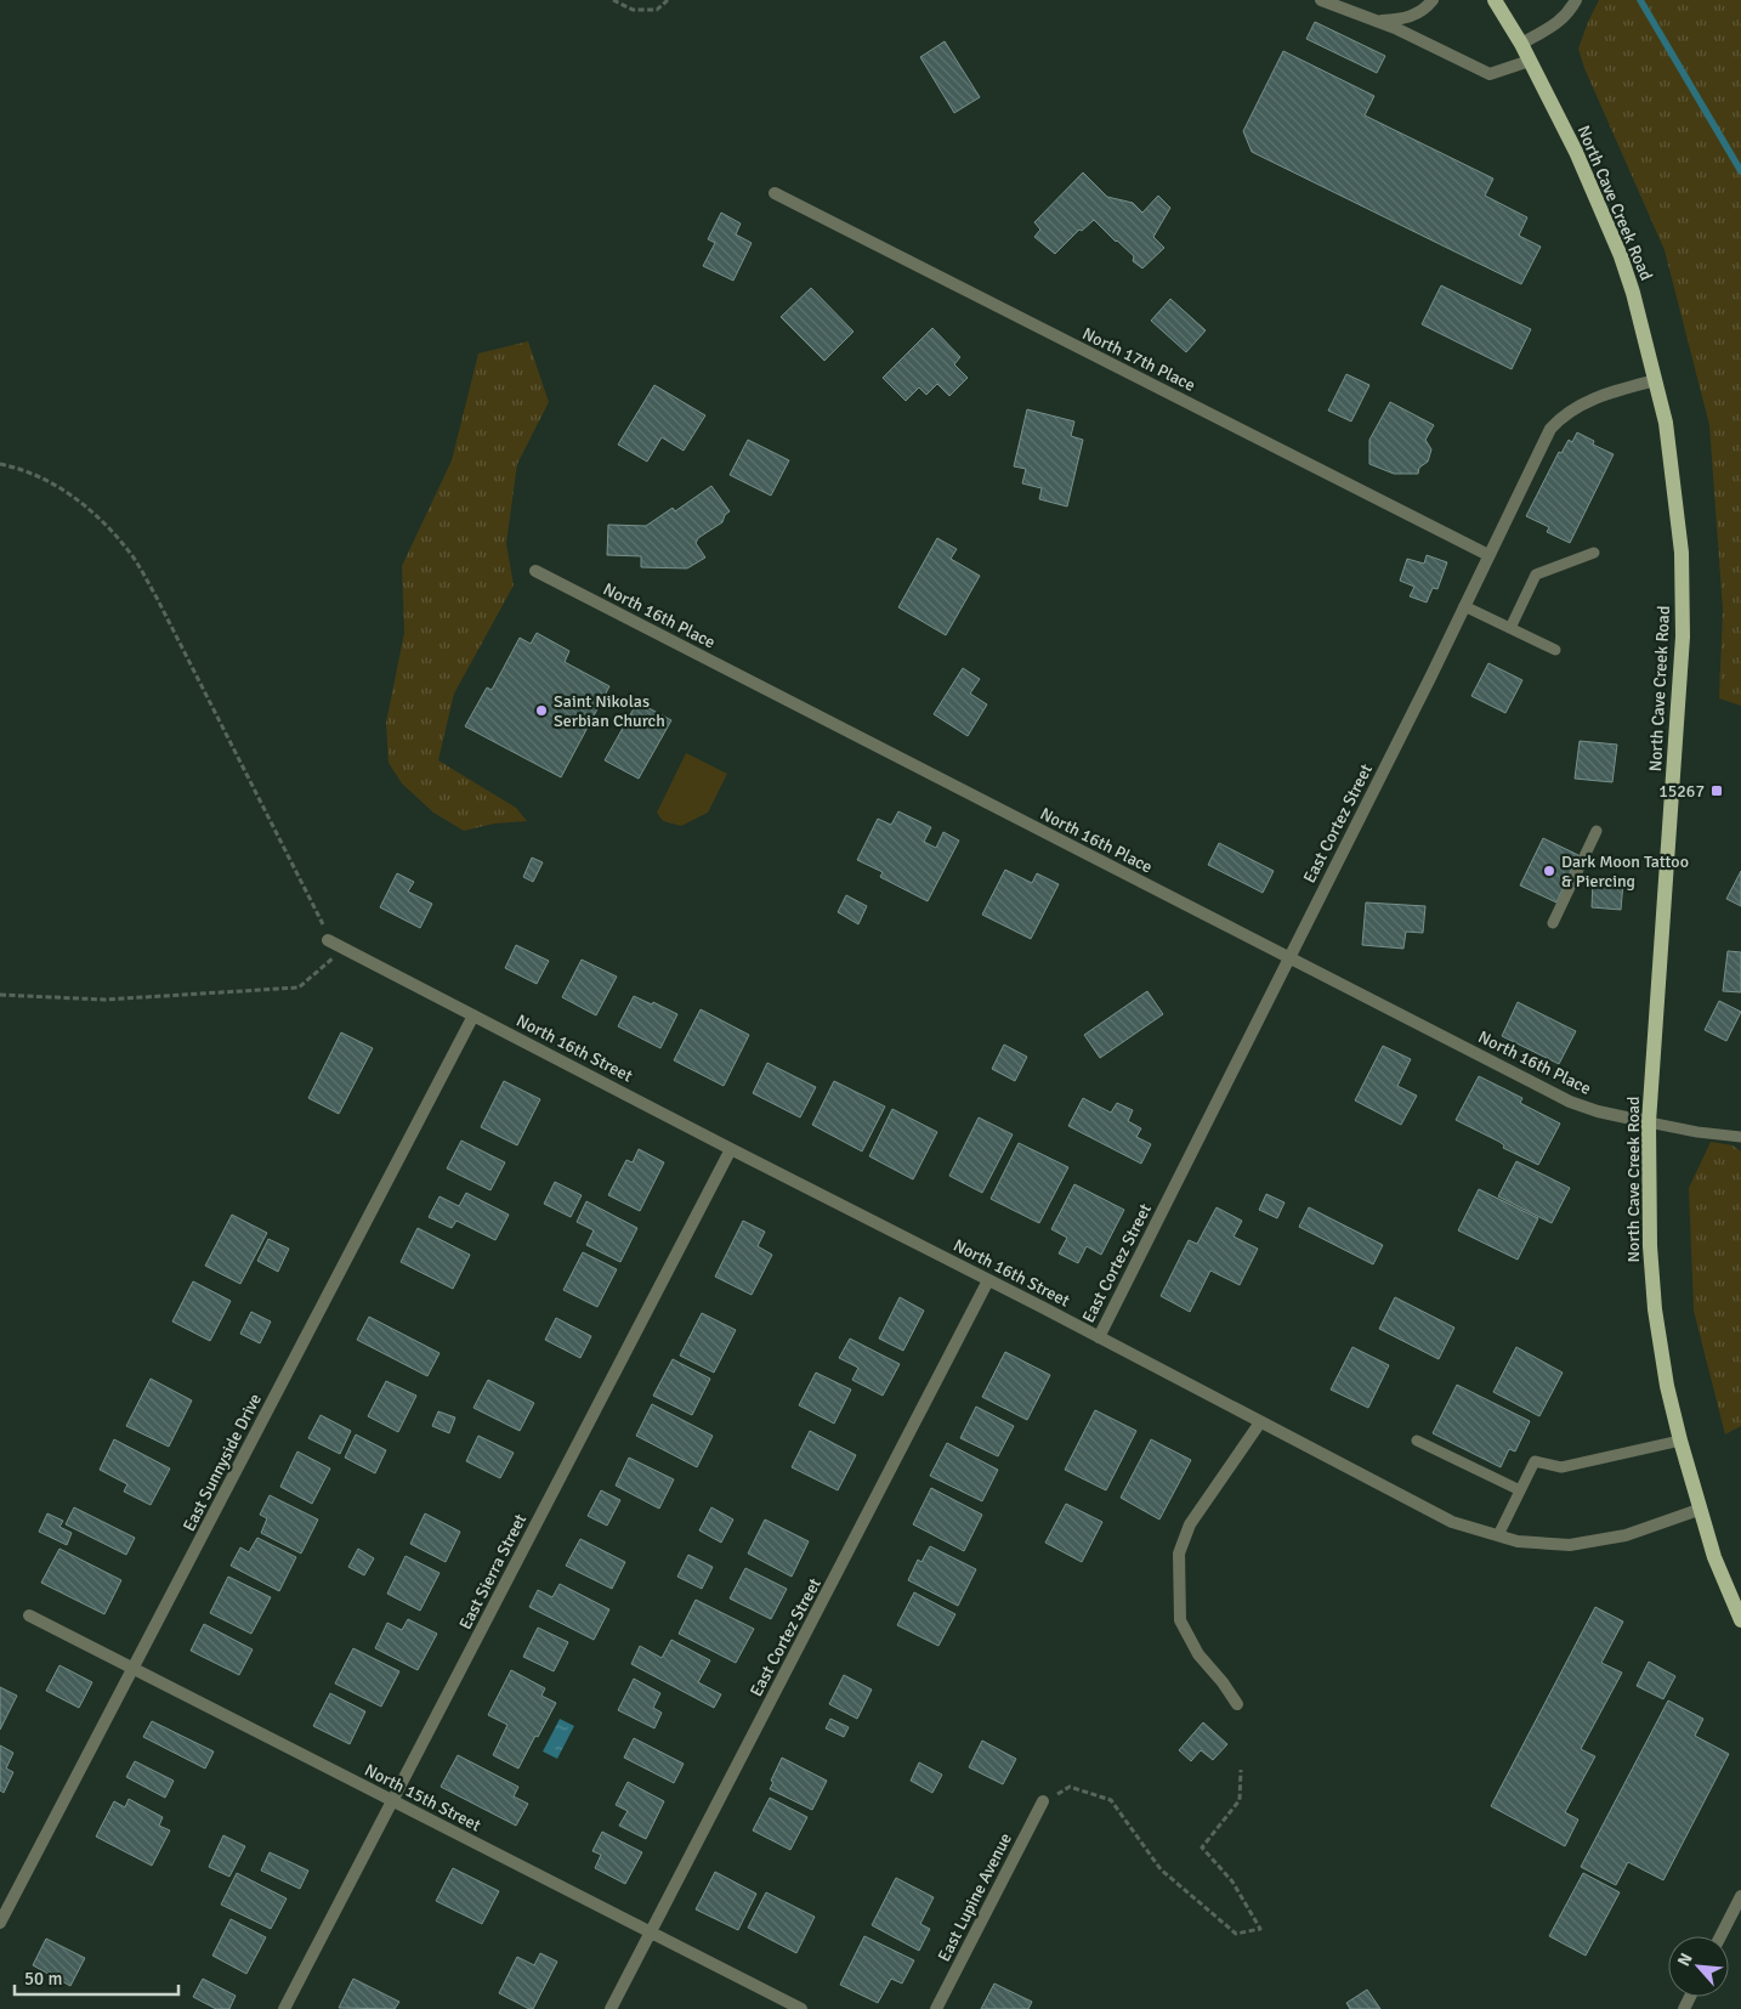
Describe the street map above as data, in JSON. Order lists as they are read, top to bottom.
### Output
{
  "streets": {
    "main road": ["North Cave Creek Road"],
    "street": [
      "North 17th Place",
      "North 16th Place",
      "East Cortez Street",
      "North 16th Street",
      "East Sunnyside Drive",
      "East Sierra Street",
      "North 15th Street",
      "East Lupine Avenue"
    ]
  },
  "crossings": [
    ["North Cave Creek Road", "North 16th Place"],
    ["North Cave Creek Road", "East Cortez Street"],
    ["North Cave Creek Road", "North 16th Street"],
    ["North 17th Place", "East Cortez Street"],
    ["North 16th Place", "East Cortez Street"],
    ["East Cortez Street", "North 16th Street"],
    ["East Cortez Street", "North 15th Street"],
    ["North 16th Street", "East Sunnyside Drive"],
    ["North 16th Street", "East Sierra Street"],
    ["East Sunnyside Drive", "North 15th Street"],
    ["East Sierra Street", "North 15th Street"]
  ],
  "places": {
    "other": ["Saint Nikolas Serbian Church", "Dark Moon Tattoo & Piercing"],
    "transit": ["15267"]
  },
  "scale_bar": "50 m",
  "north": "top left"
}
